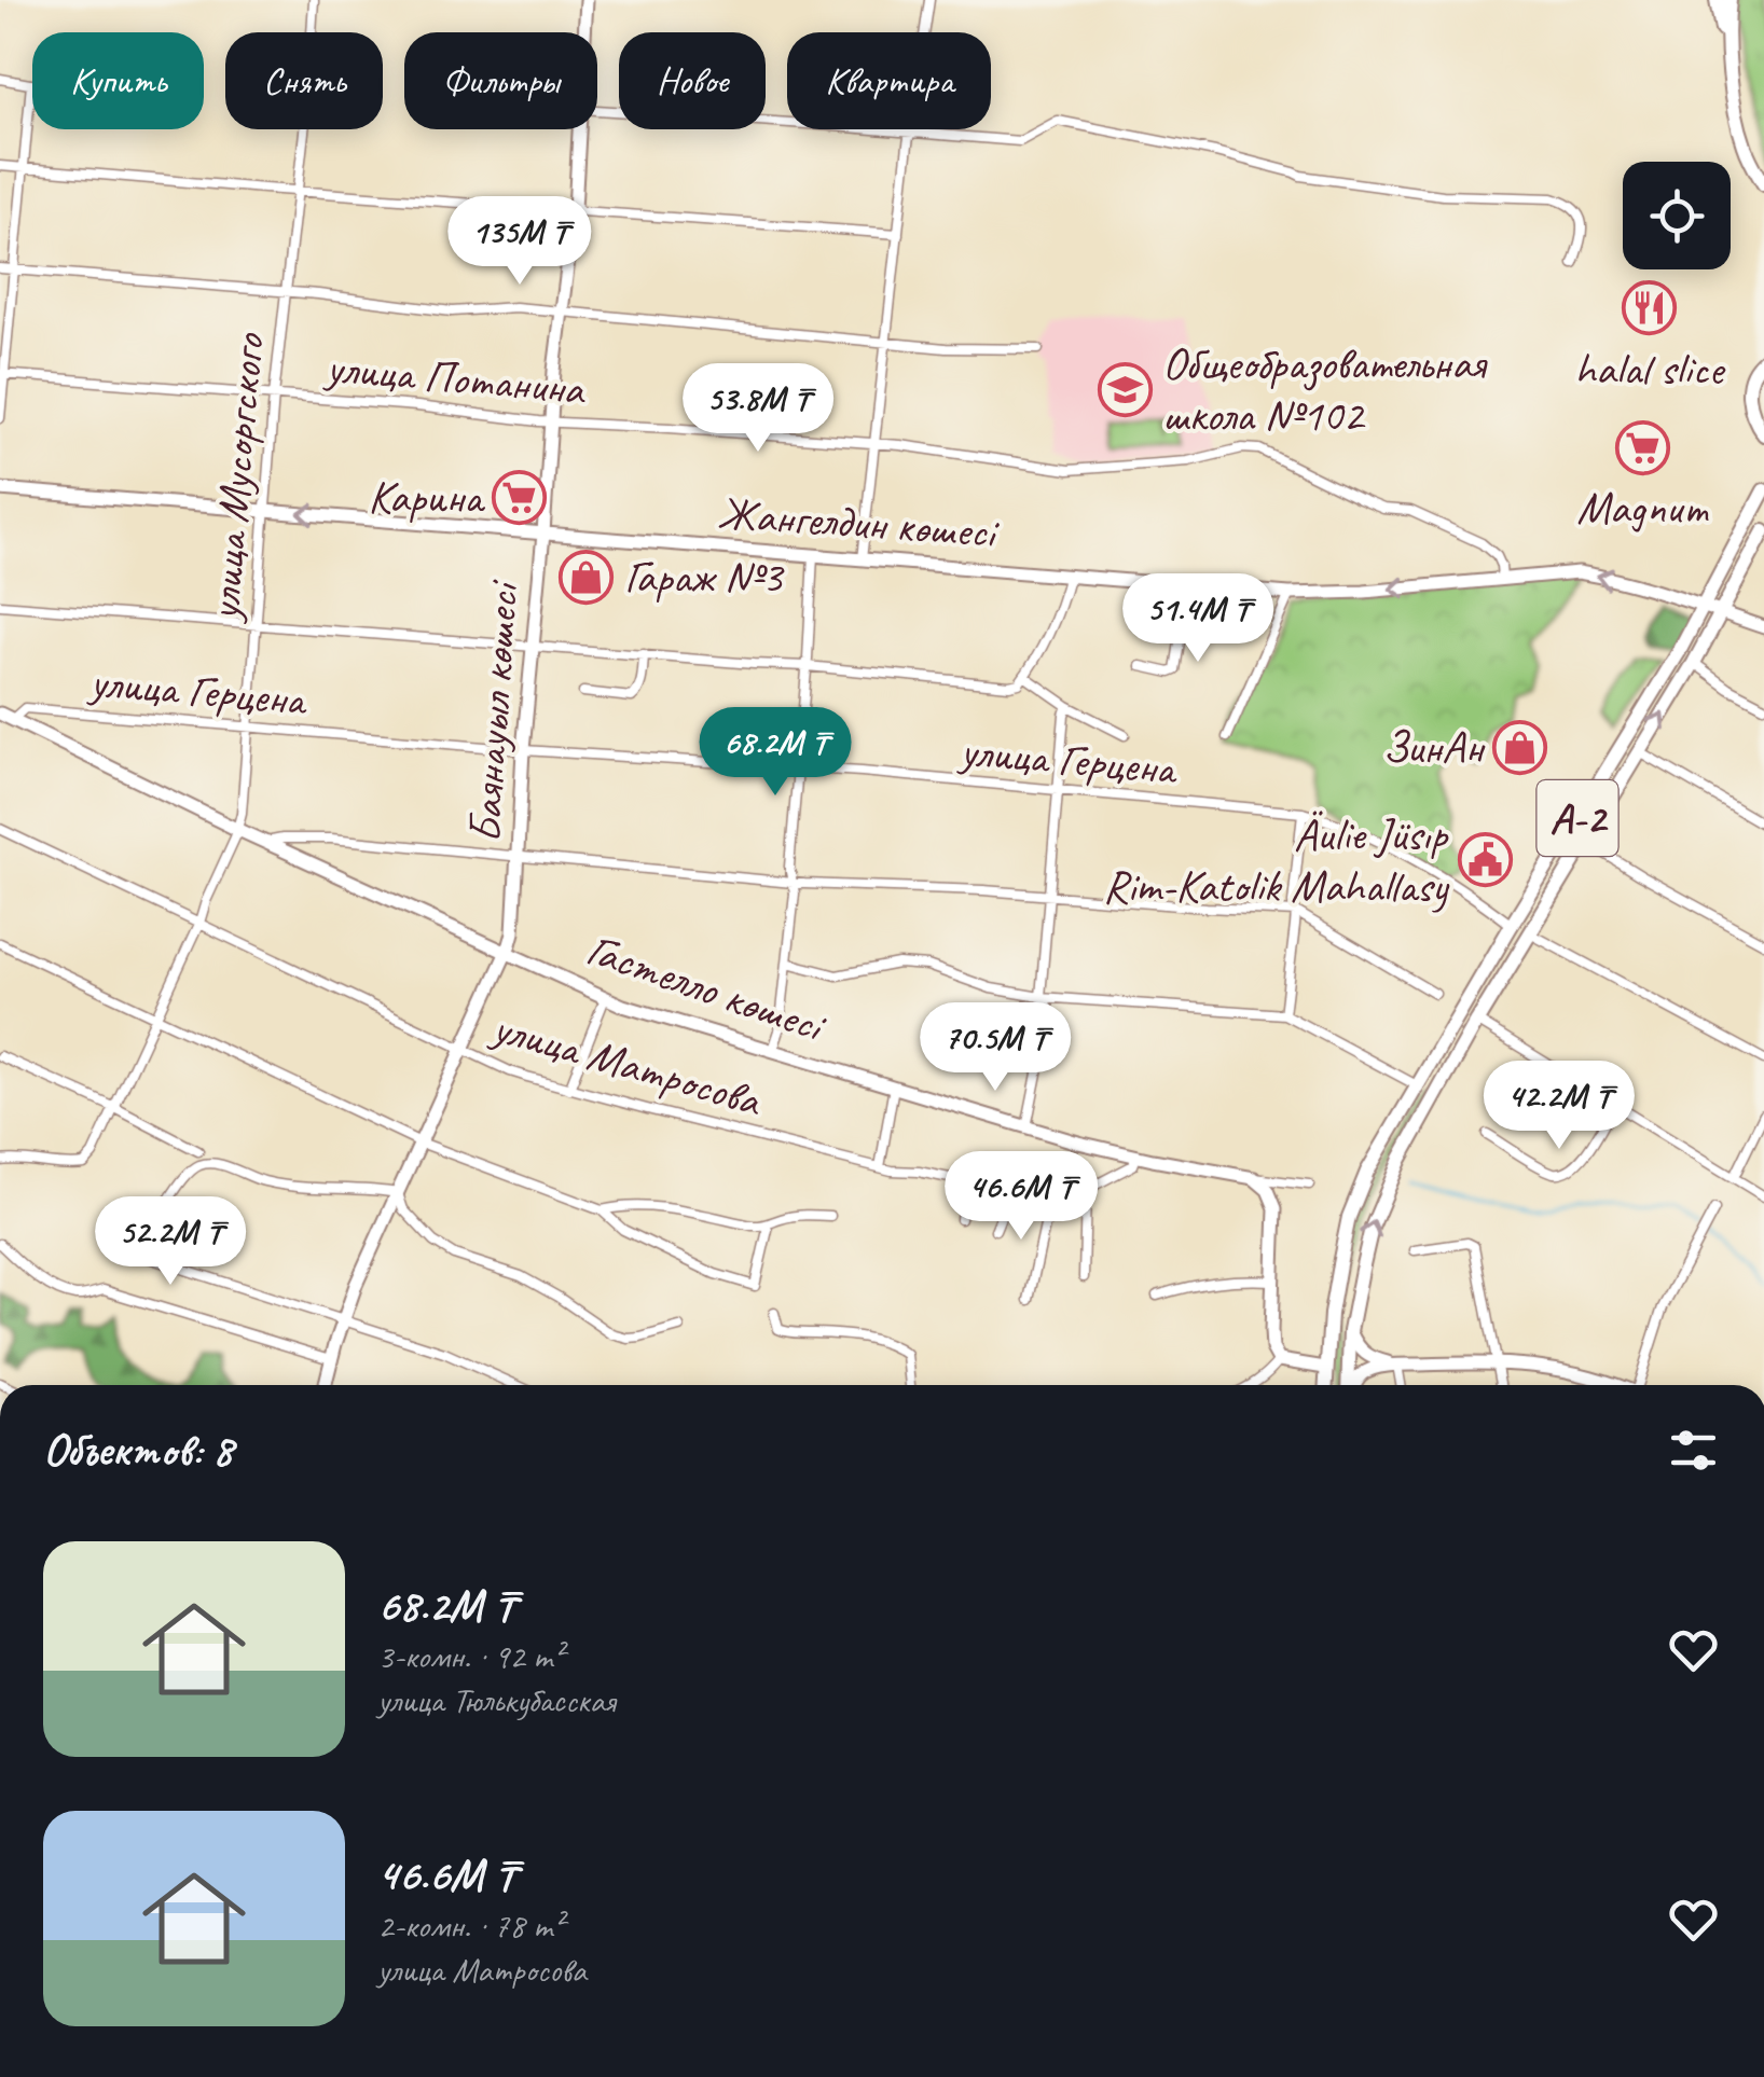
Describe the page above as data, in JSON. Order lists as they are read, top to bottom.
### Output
{
  "streets": {
    "main road": [
      "Жангелдин көшесі",
      "Баянауыл көшесі",
      "A-2",
      "Гастелло көшесі"
    ],
    "street": [
      "улица Потанина",
      "улица Мусоргского",
      "улица Герцена",
      "улица Матросова"
    ]
  },
  "crossings": [
    ["улица Потанина", "улица Мусоргского"],
    ["улица Потанина", "Жангелдин көшесі"],
    ["улица Потанина", "Баянауыл көшесі"],
    ["улица Мусоргского", "Жангелдин көшесі"],
    ["улица Мусоргского", "улица Герцена"],
    ["улица Мусоргского", "Гастелло көшесі"],
    ["улица Мусоргского", "улица Матросова"],
    ["Жангелдин көшесі", "Баянауыл көшесі"],
    ["Жангелдин көшесі", "A-2"],
    ["улица Герцена", "Баянауыл көшесі"],
    ["улица Герцена", "A-2"],
    ["улица Герцена", "Гастелло көшесі"],
    ["Баянауыл көшесі", "Гастелло көшесі"],
    ["Баянауыл көшесі", "улица Матросова"],
    ["Гастелло көшесі", "улица Матросова"]
  ],
  "one_way": ["Жангелдин көшесі"],
  "places": {
    "restaurant": ["halal slice"],
    "school or university": ["Общеобразовательная школа №102"],
    "supermarket": ["Magnum", "Карина"],
    "shop": ["Гараж №3", "ЗинАн"],
    "public building": ["Äulie Jüsıp Rim-Katolik Mahallasy"]
  },
  "page": {
    "chip": [
      "Купить",
      "Снять",
      "Фильтры",
      "Новое",
      "Квартира"
    ],
    "price": [
      "135M ₸",
      "53.8M ₸",
      "51.4M ₸",
      "68.2M ₸",
      "70.5M ₸",
      "42.2M ₸",
      "46.6M ₸",
      "52.2M ₸"
    ],
    "heading": "Объектов: 8",
    "list": [
      {
        "name": "68.2M ₸",
        "note": "3-комн. · 92 m² · улица Тюлькубасская"
      },
      {
        "name": "46.6M ₸",
        "note": "2-комн. · 78 m² · улица Матросова"
      }
    ]
  }
}
